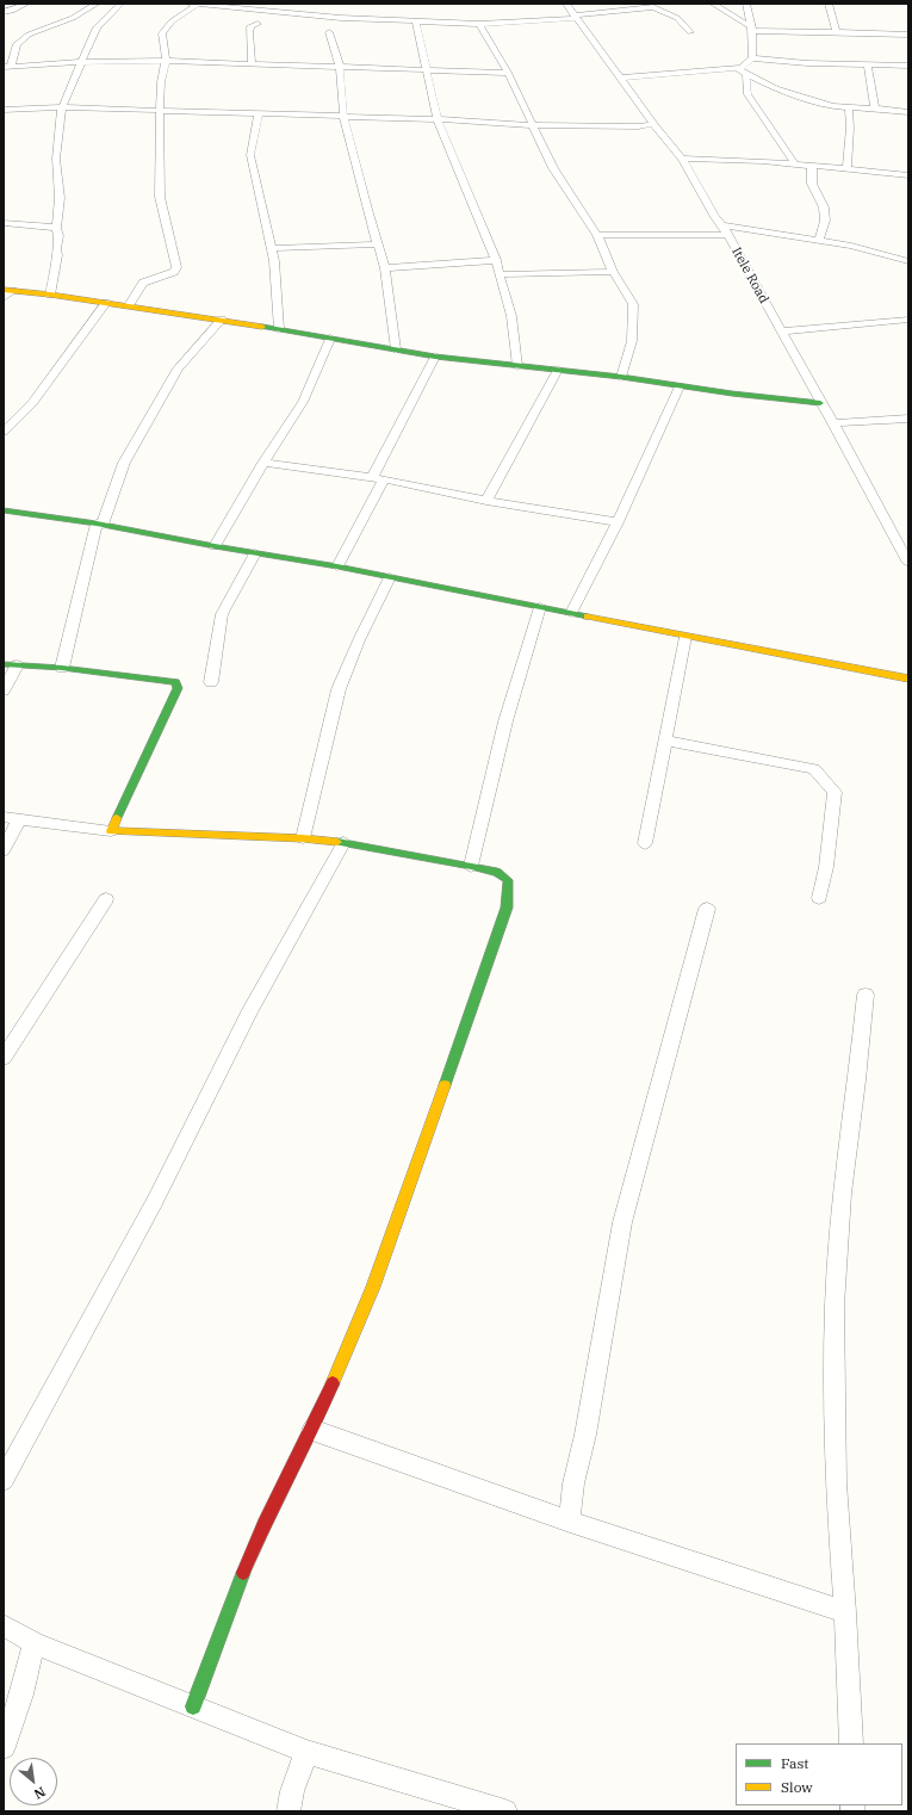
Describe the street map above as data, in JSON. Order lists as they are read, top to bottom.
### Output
{
  "streets": {
    "street": ["Itele Road"]
  },
  "legend": ["Fast", "Slow"],
  "north": "bottom right"
}
